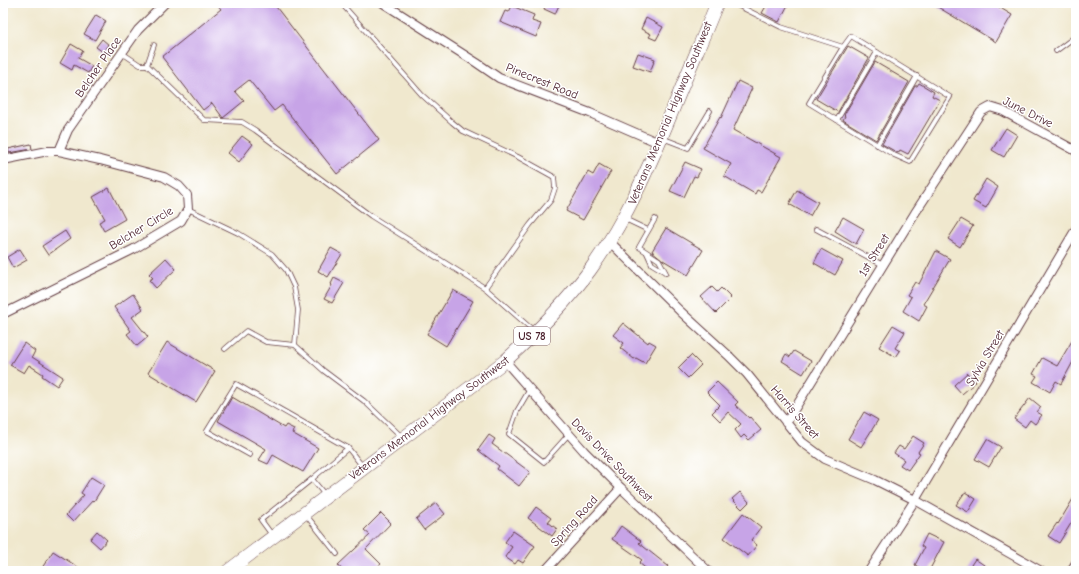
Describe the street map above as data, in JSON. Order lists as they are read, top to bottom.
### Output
{
  "streets": {
    "main road": ["Veterans Memorial Highway Southwest", "US 78"],
    "street": [
      "Belcher Place",
      "Pinecrest Road",
      "June Drive",
      "Belcher Circle",
      "1st Street",
      "Sylvia Street",
      "Harris Street",
      "Davis Drive Southwest",
      "Spring Road"
    ]
  },
  "crossings": [
    ["Belcher Place", "Belcher Circle"],
    ["Pinecrest Road", "Veterans Memorial Highway Southwest"],
    ["June Drive", "1st Street"],
    ["Veterans Memorial Highway Southwest", "Harris Street"],
    ["Veterans Memorial Highway Southwest", "Davis Drive Southwest"],
    ["1st Street", "Harris Street"],
    ["Sylvia Street", "Harris Street"],
    ["Davis Drive Southwest", "Spring Road"]
  ]
}
